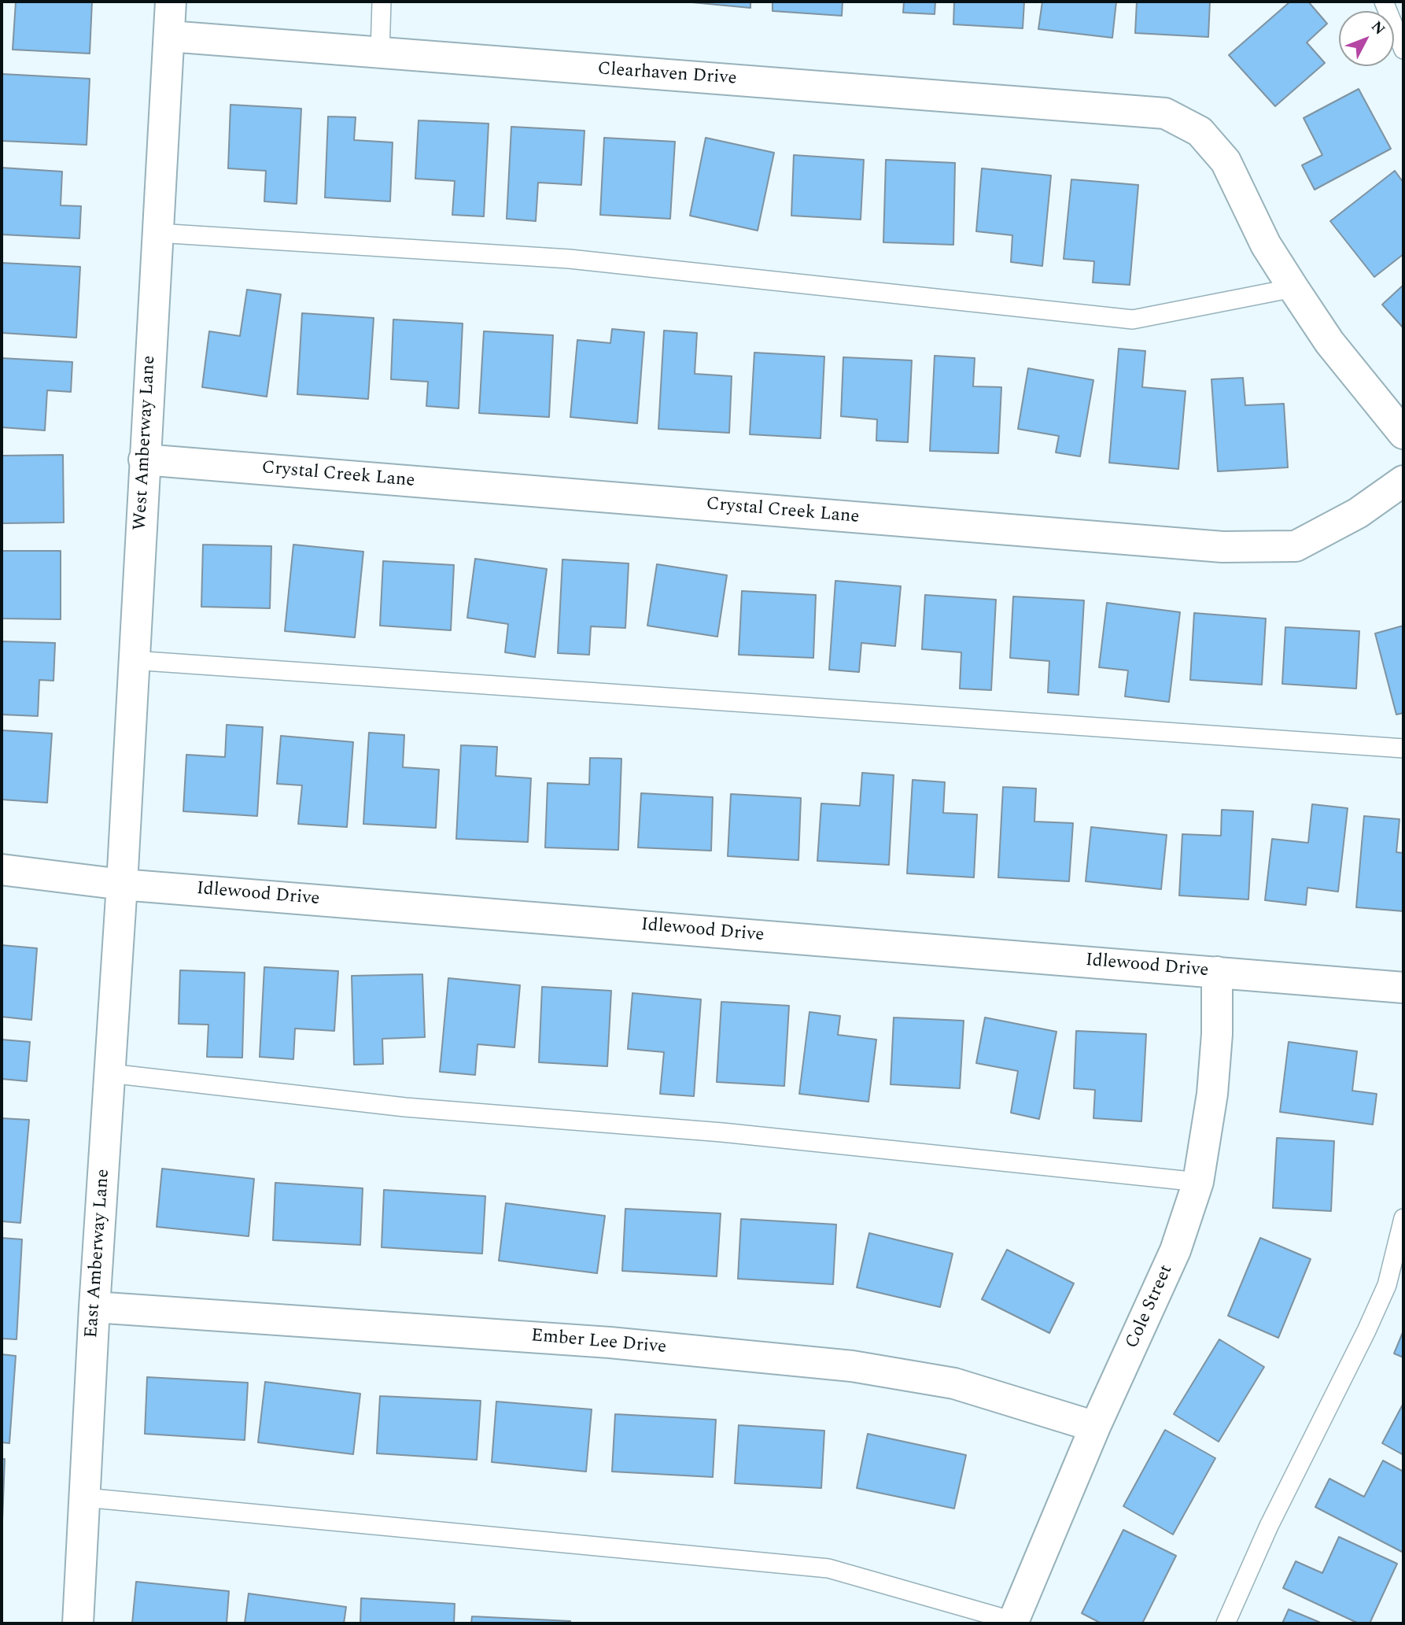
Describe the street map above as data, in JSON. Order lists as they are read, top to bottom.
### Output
{
  "streets": {
    "street": [
      "Clearhaven Drive",
      "West Amberway Lane",
      "Crystal Creek Lane",
      "Idlewood Drive",
      "East Amberway Lane",
      "Cole Street",
      "Ember Lee Drive"
    ]
  },
  "crossings": [
    ["Clearhaven Drive", "West Amberway Lane"],
    ["West Amberway Lane", "Crystal Creek Lane"],
    ["West Amberway Lane", "Idlewood Drive"],
    ["West Amberway Lane", "East Amberway Lane"],
    ["Idlewood Drive", "East Amberway Lane"],
    ["Idlewood Drive", "Cole Street"],
    ["East Amberway Lane", "Ember Lee Drive"],
    ["Cole Street", "Ember Lee Drive"]
  ],
  "north": "top right"
}
